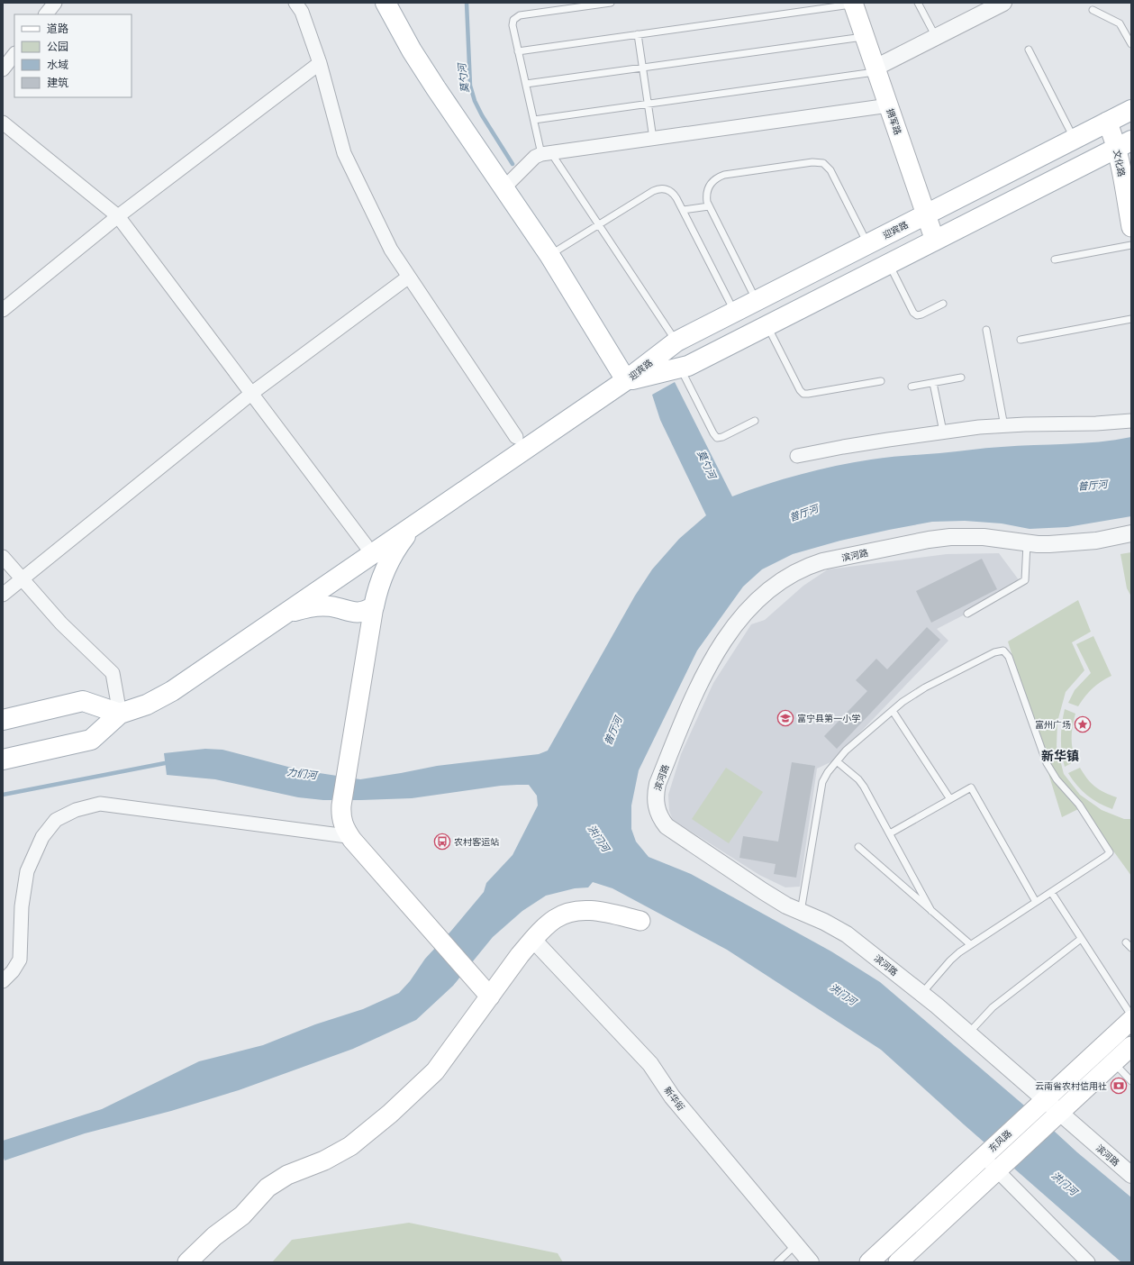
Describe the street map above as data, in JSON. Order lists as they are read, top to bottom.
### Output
{
  "streets": {
    "main road": [
      "拥军路",
      "文化路",
      "迎宾路",
      "东风路"
    ],
    "street": ["滨河路", "新华街"]
  },
  "crossings": [
    ["拥军路", "迎宾路"],
    ["文化路", "迎宾路"],
    ["滨河路", "东风路"]
  ],
  "districts": ["新华镇"],
  "water": [
    "莫勺河",
    "普厅河",
    "力们河",
    "洪门河"
  ],
  "places": {
    "school or university": ["富宁县第一小学"],
    "place": ["富州广场"],
    "bus stop": ["农村客运站"],
    "bank": ["云南省农村信用社"]
  },
  "legend": [
    "道路",
    "公园",
    "水域",
    "建筑"
  ]
}
